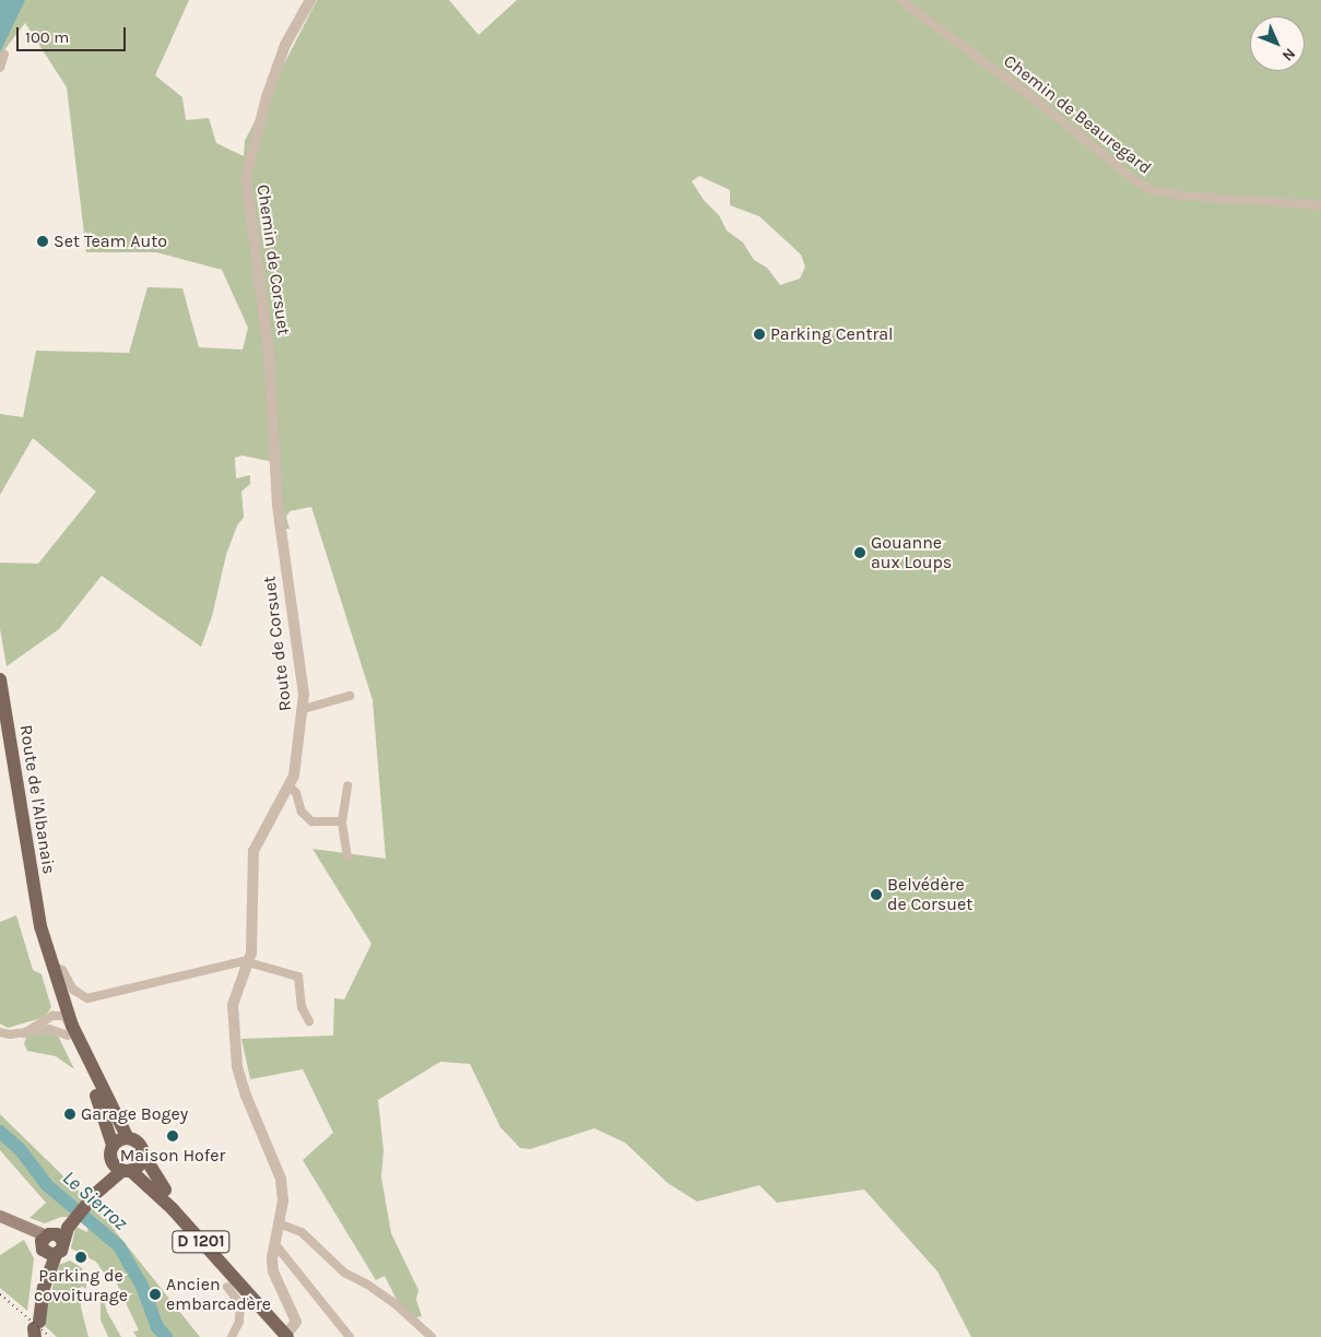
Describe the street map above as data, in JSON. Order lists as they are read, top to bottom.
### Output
{
  "streets": {
    "main road": ["Route de l'Albanais", "D 1201"],
    "street": ["Chemin de Beauregard", "Chemin de Corsuet", "Route de Corsuet"]
  },
  "crossings": [
    ["Chemin de Corsuet", "Route de Corsuet"],
    ["Route de Corsuet", "D 1201"],
    ["Route de l'Albanais", "D 1201"]
  ],
  "water": ["Le Sierroz"],
  "places": [
    "Set Team Auto",
    "Parking Central",
    "Gouanne aux Loups",
    "Belvédère de Corsuet",
    "Garage Bogey",
    "Maison Hofer",
    "Parking de covoiturage",
    "Ancien embarcadère"
  ],
  "scale_bar": "100 m",
  "north": "bottom right"
}
